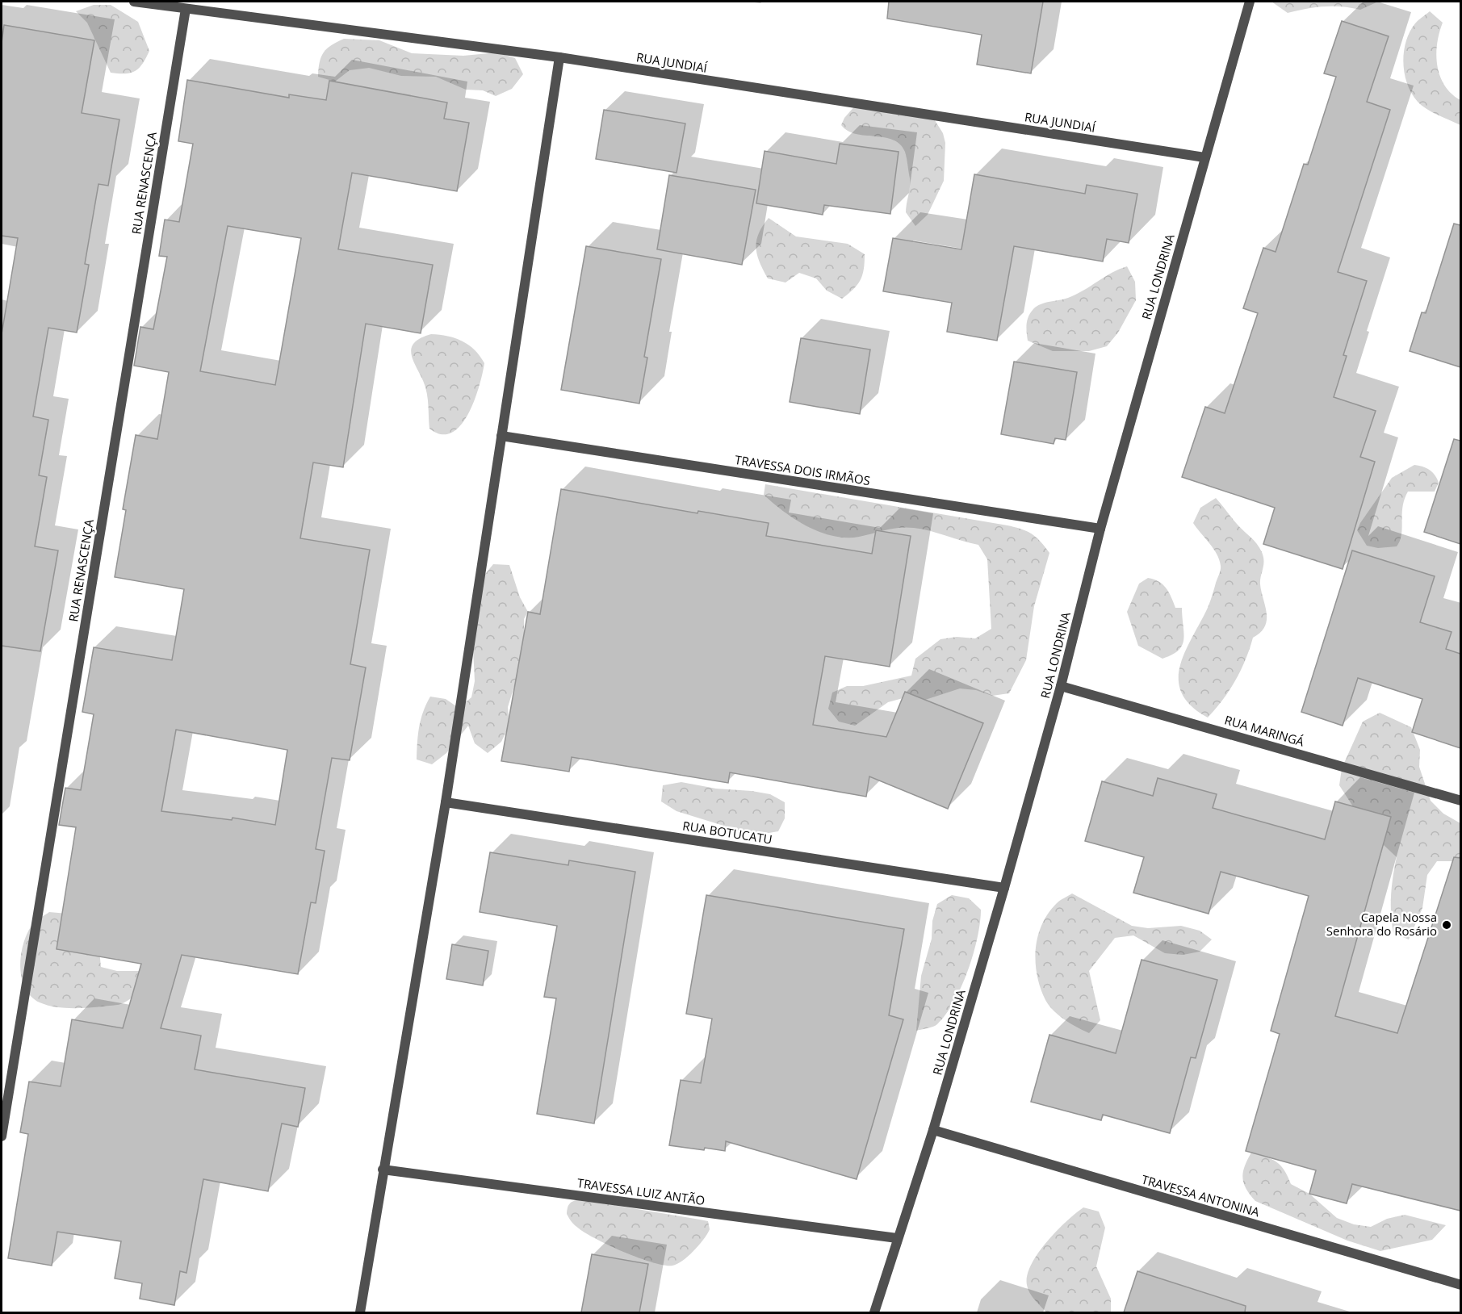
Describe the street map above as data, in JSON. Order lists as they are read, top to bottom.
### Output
{
  "streets": {
    "street": [
      "RUA JUNDIAÍ",
      "RUA RENASCENÇA",
      "RUA LONDRINA",
      "TRAVESSA DOIS IRMÃOS",
      "RUA MARINGÁ",
      "RUA BOTUCATU",
      "TRAVESSA LUIZ ANTÃO",
      "TRAVESSA ANTONINA"
    ]
  },
  "crossings": [
    ["RUA JUNDIAÍ", "RUA RENASCENÇA"],
    ["RUA JUNDIAÍ", "RUA LONDRINA"],
    ["RUA LONDRINA", "TRAVESSA DOIS IRMÃOS"],
    ["RUA LONDRINA", "RUA MARINGÁ"],
    ["RUA LONDRINA", "RUA BOTUCATU"],
    ["RUA LONDRINA", "TRAVESSA LUIZ ANTÃO"],
    ["RUA LONDRINA", "TRAVESSA ANTONINA"]
  ],
  "places": ["Capela Nossa Senhora do Rosário"]
}
